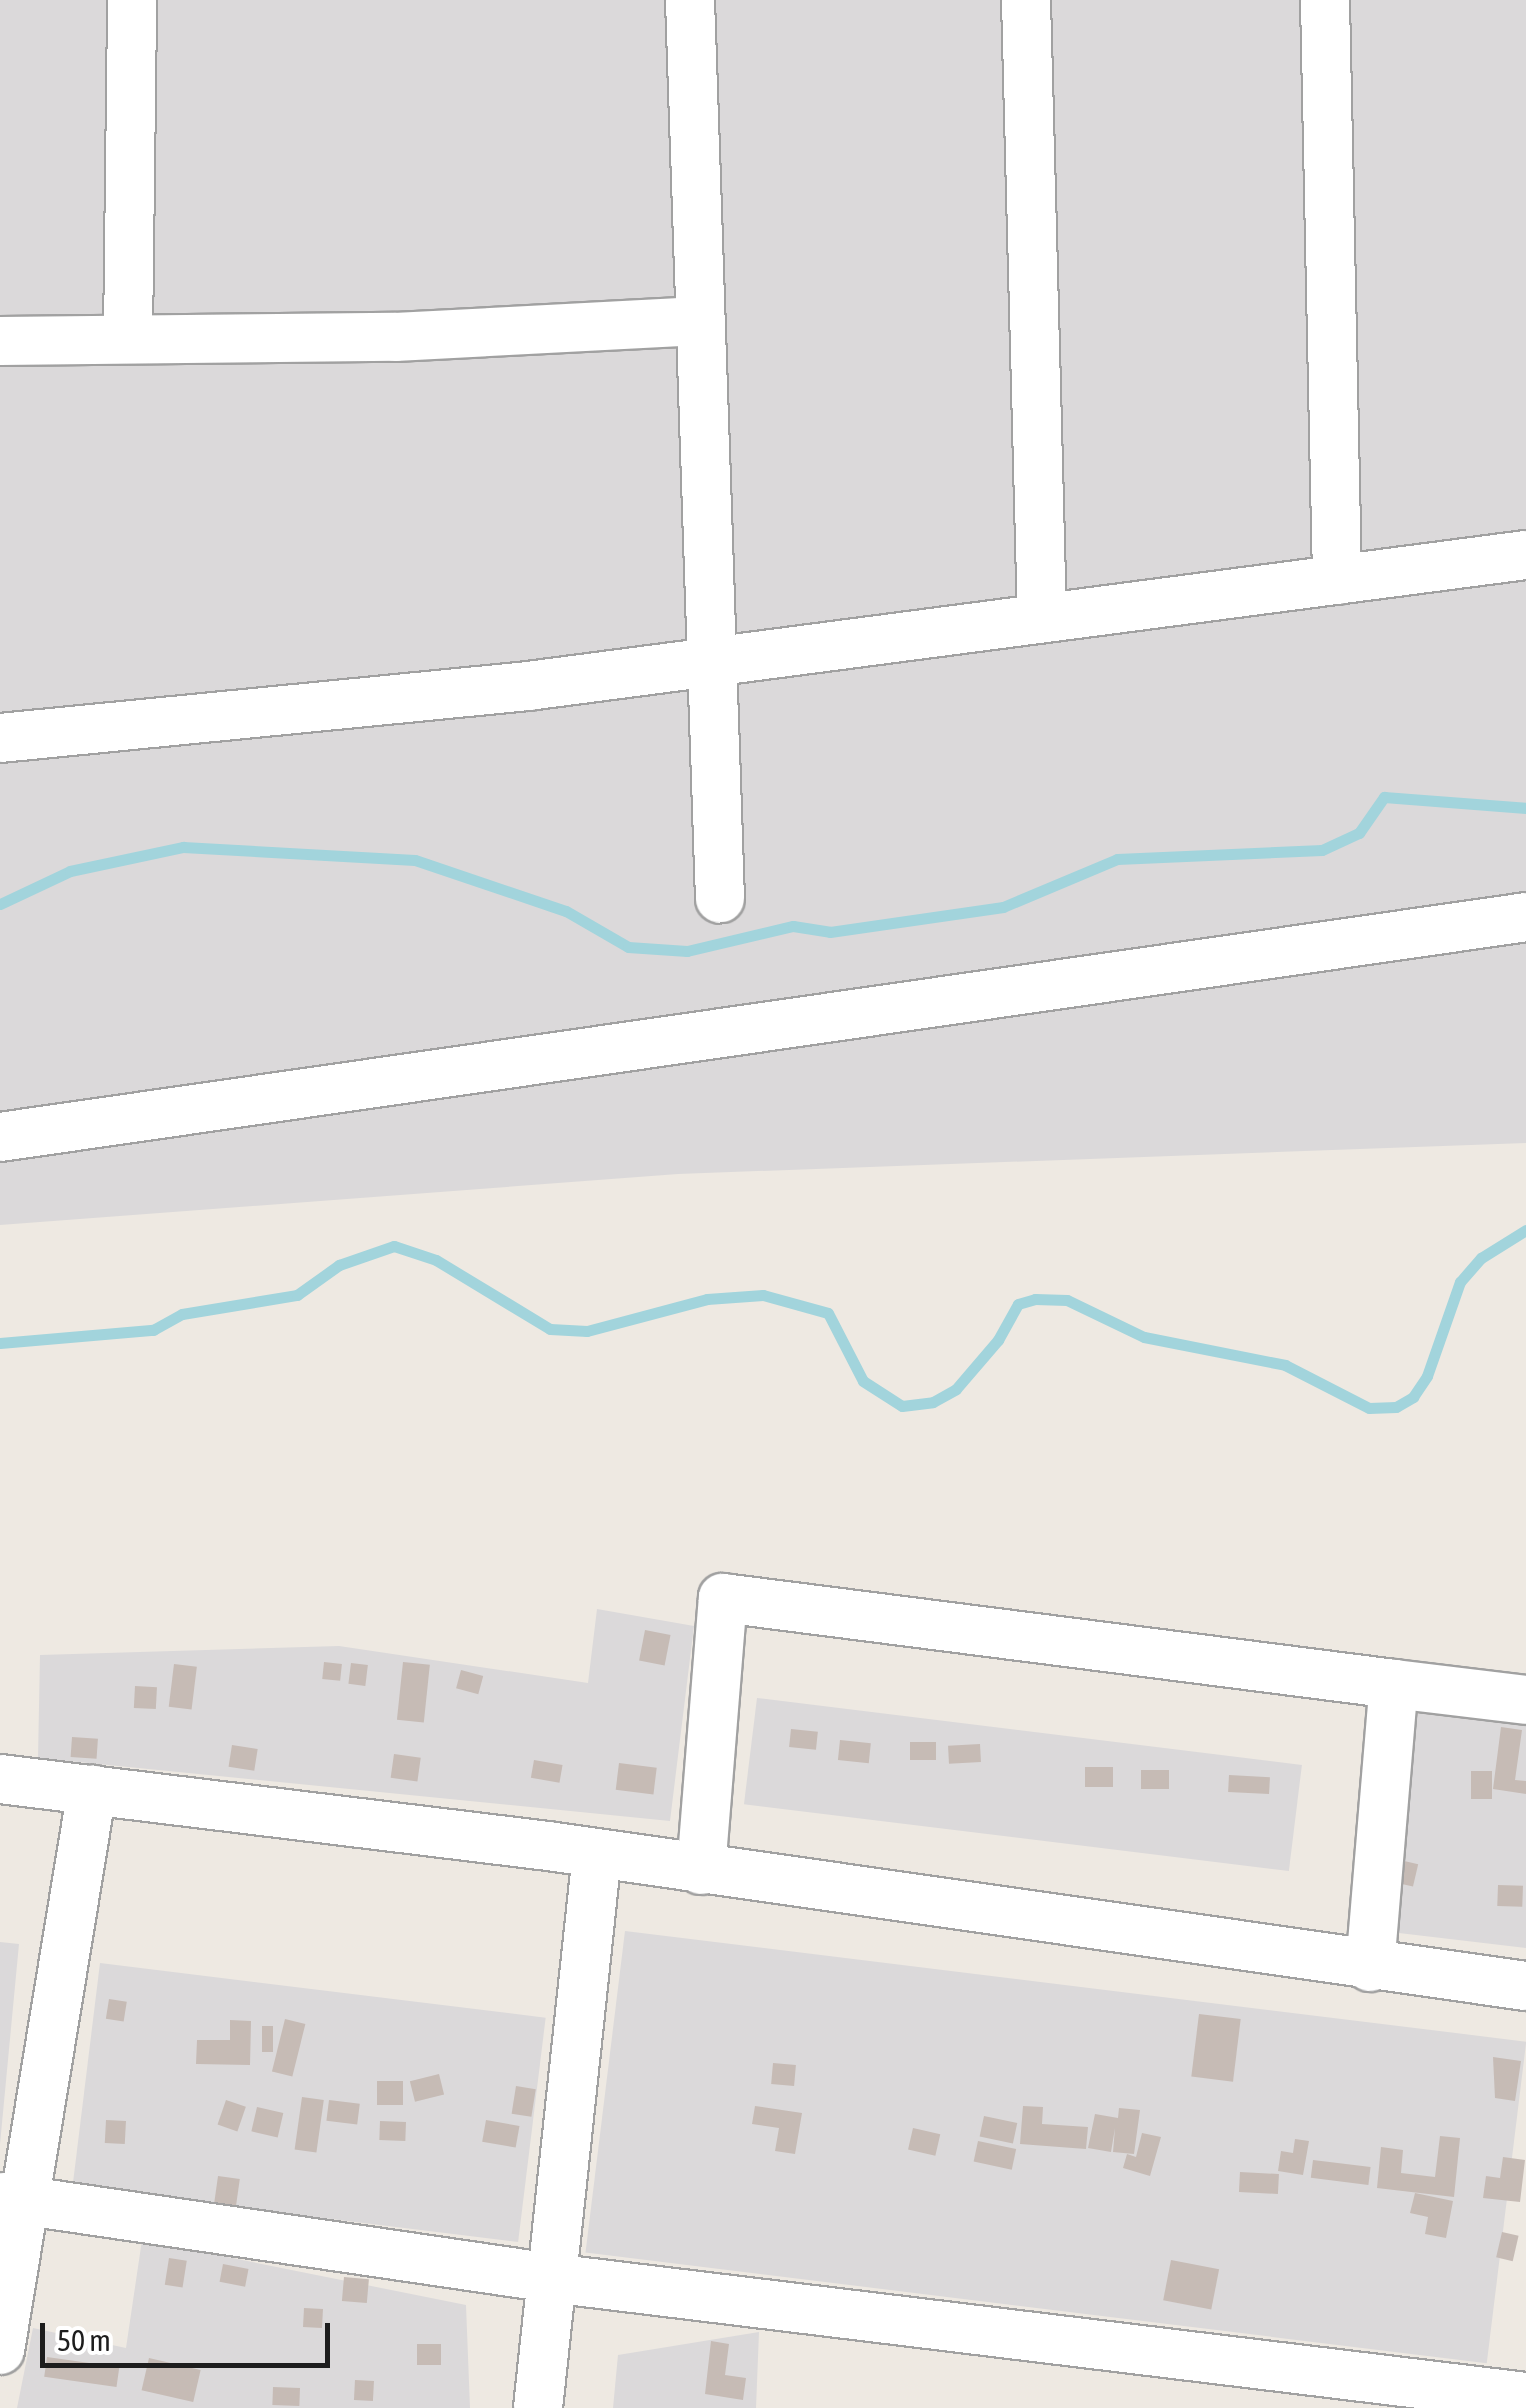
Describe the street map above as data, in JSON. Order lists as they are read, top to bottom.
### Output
{
  "scale_bar": "50 m"
}
